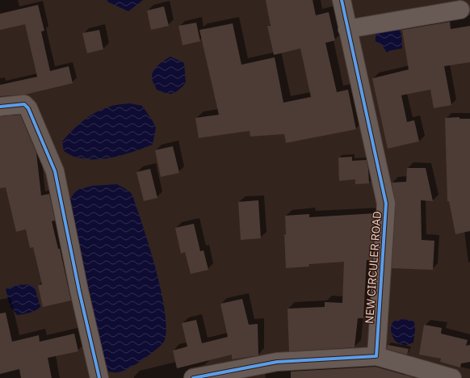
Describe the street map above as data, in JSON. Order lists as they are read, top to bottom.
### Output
{
  "streets": {
    "street": ["NEW CIRCULER ROAD"]
  }
}
